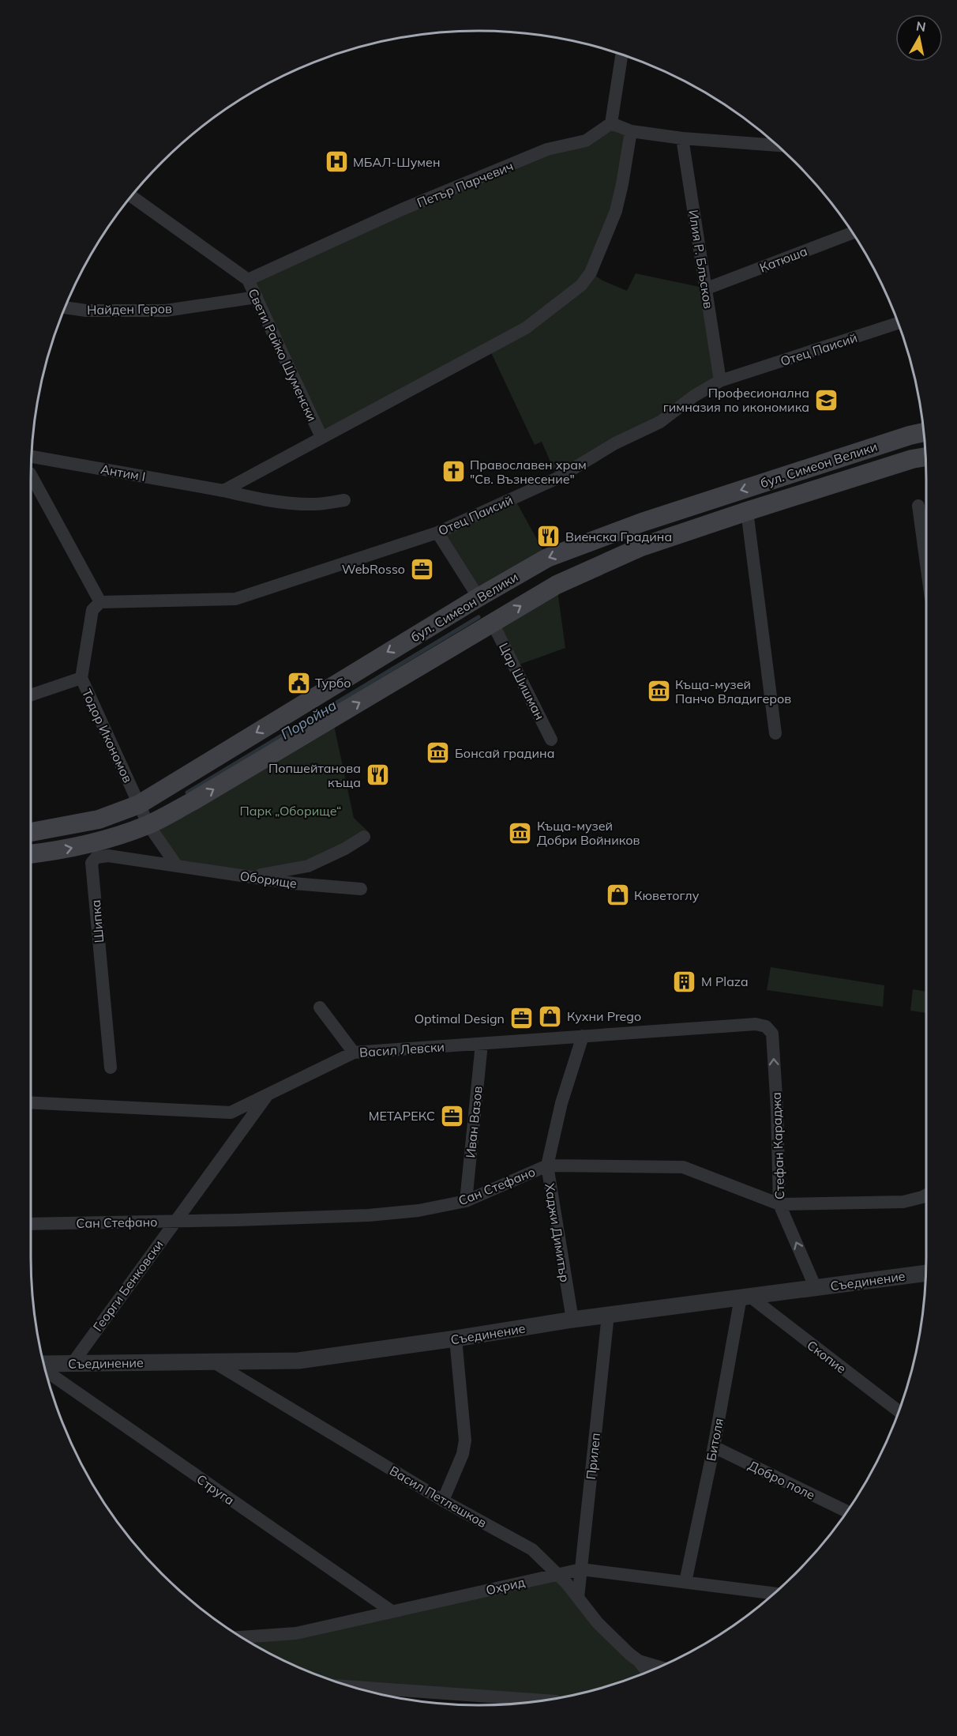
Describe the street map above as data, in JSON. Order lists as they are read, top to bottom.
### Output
{
  "streets": {
    "main road": ["бул. Симеон Велики"],
    "street": [
      "Петър Парчевич",
      "Илия Р. Блъсков",
      "Катюша",
      "Найден Геров",
      "Отец Паисий",
      "Свети Райко Шуменски",
      "Антим I",
      "Цар Шишман",
      "Тодор Икономов",
      "Оборище",
      "Шипка",
      "Васил Левски",
      "Иван Вазов",
      "Стефан Караджа",
      "Сан Стефано",
      "Хаджи Димитър",
      "Съединение",
      "Георги Бенковски",
      "Скопие",
      "Битоля",
      "Прилеп",
      "Добро поле",
      "Струга",
      "Васил Петлешков",
      "Охрид"
    ]
  },
  "crossings": [
    ["Петър Парчевич", "Свети Райко Шуменски"],
    ["Илия Р. Блъсков", "Катюша"],
    ["Илия Р. Блъсков", "Отец Паисий"],
    ["Найден Геров", "Свети Райко Шуменски"],
    ["Отец Паисий", "Тодор Икономов"],
    ["бул. Симеон Велики", "Цар Шишман"],
    ["бул. Симеон Велики", "Тодор Икономов"],
    ["Тодор Икономов", "Оборище"],
    ["Тодор Икономов", "Шипка"],
    ["Оборище", "Шипка"],
    ["Васил Левски", "Иван Вазов"],
    ["Васил Левски", "Стефан Караджа"],
    ["Васил Левски", "Хаджи Димитър"],
    ["Васил Левски", "Георги Бенковски"],
    ["Иван Вазов", "Сан Стефано"],
    ["Стефан Караджа", "Сан Стефано"],
    ["Стефан Караджа", "Съединение"],
    ["Сан Стефано", "Хаджи Димитър"],
    ["Сан Стефано", "Георги Бенковски"],
    ["Хаджи Димитър", "Съединение"],
    ["Съединение", "Георги Бенковски"],
    ["Съединение", "Скопие"],
    ["Съединение", "Битоля"],
    ["Съединение", "Прилеп"],
    ["Съединение", "Васил Петлешков"],
    ["Скопие", "Битоля"],
    ["Битоля", "Добро поле"],
    ["Битоля", "Охрид"],
    ["Прилеп", "Васил Петлешков"],
    ["Прилеп", "Охрид"],
    ["Струга", "Охрид"],
    ["Васил Петлешков", "Охрид"]
  ],
  "one_way": ["Стефан Караджа"],
  "water": ["Поройна"],
  "parks": ["Парк „Оборище“"],
  "places": {
    "hospital": ["МБАЛ-Шумен"],
    "school or university": ["Професионална гимназия по икономика"],
    "church": ["Православен храм \"Св. Възнесение\""],
    "restaurant": ["Виенска Градина", "Попшейтанова къща"],
    "office": ["WebRosso", "Optimal Design", "МЕТАРЕКС"],
    "public building": ["Турбо"],
    "museum": ["Къща-музей Панчо Владигеров", "Бонсай градина", "Къща-музей Добри Войников"],
    "shop": ["Кюветоглу", "Кухни Prego"],
    "building": ["M Plaza"]
  },
  "north": "top"
}
